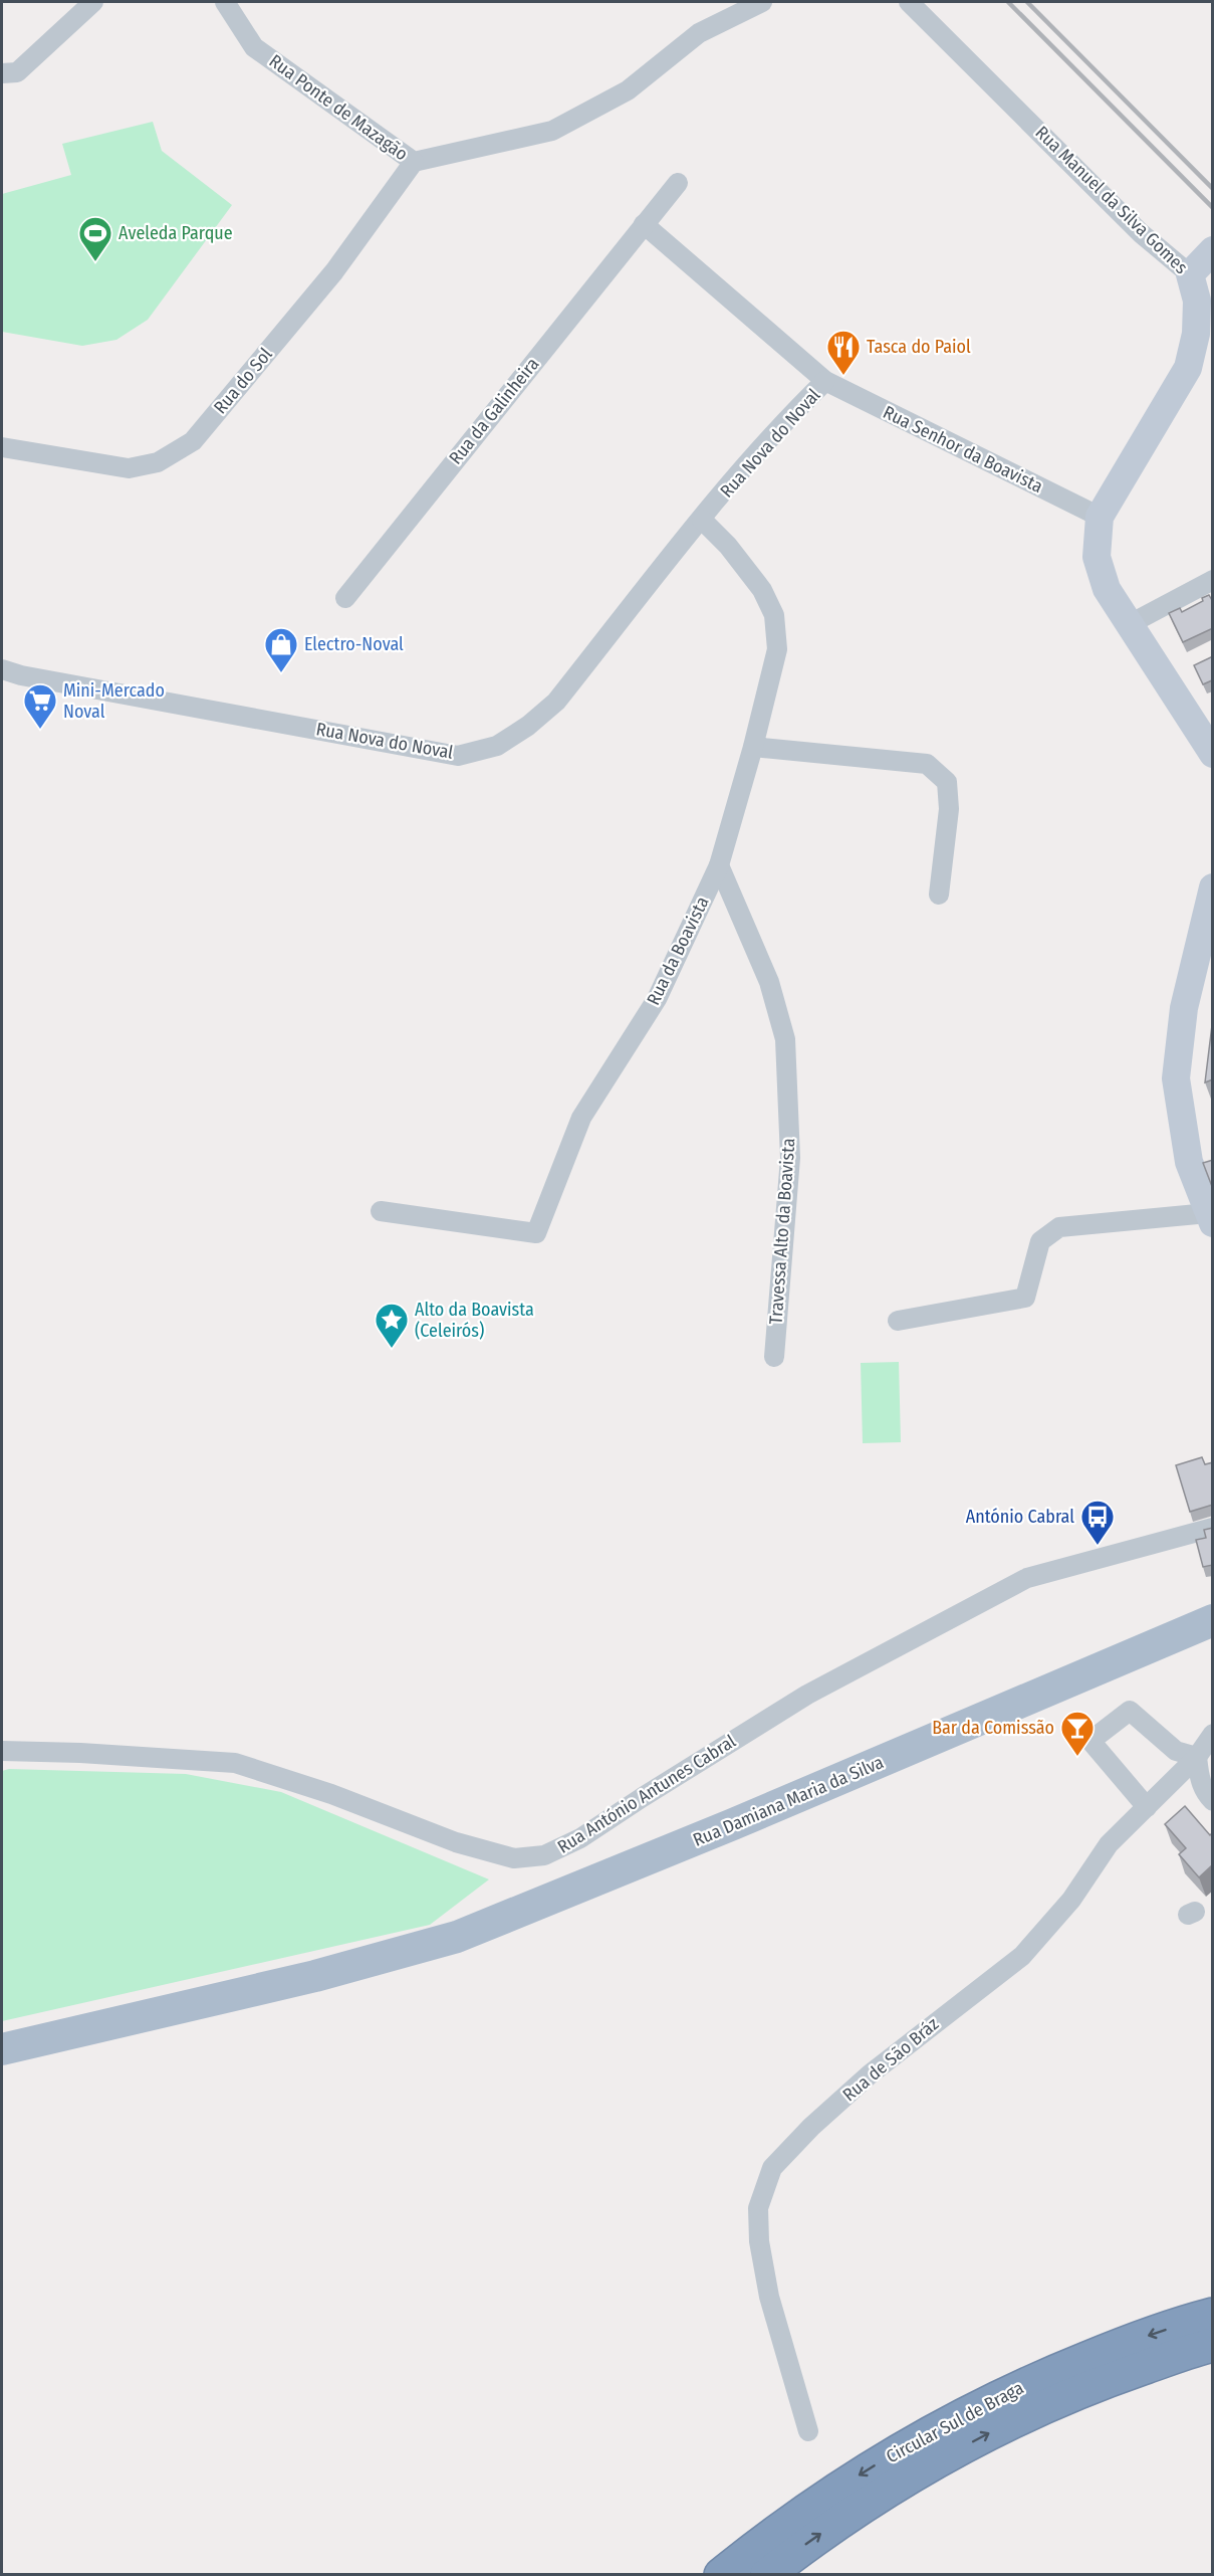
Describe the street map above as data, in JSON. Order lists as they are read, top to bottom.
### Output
{
  "streets": {
    "highway": ["Circular Sul de Braga"],
    "main road": ["Rua Damiana Maria da Silva"],
    "street": [
      "Rua Ponte de Mazagão",
      "Rua Manuel da Silva Gomes",
      "Rua do Sol",
      "Rua da Galinheira",
      "Rua Nova do Noval",
      "Rua Senhor da Boavista",
      "Rua da Boavista",
      "Travessa Alto da Boavista",
      "Rua António Antunes Cabral",
      "Rua de São Bráz"
    ]
  },
  "crossings": [
    ["Rua Ponte de Mazagão", "Rua do Sol"],
    ["Rua Manuel da Silva Gomes", "Rua Senhor da Boavista"],
    ["Rua Nova do Noval", "Rua Senhor da Boavista"],
    ["Rua Nova do Noval", "Rua da Boavista"],
    ["Rua da Boavista", "Travessa Alto da Boavista"]
  ],
  "places": {
    "sports": ["Aveleda Parque"],
    "restaurant": ["Tasca do Paiol"],
    "shop": ["Electro-Noval"],
    "supermarket": ["Mini-Mercado Noval"],
    "place": ["Alto da Boavista (Celeirós)"],
    "bus stop": ["António Cabral"],
    "bar": ["Bar da Comissão"]
  }
}
